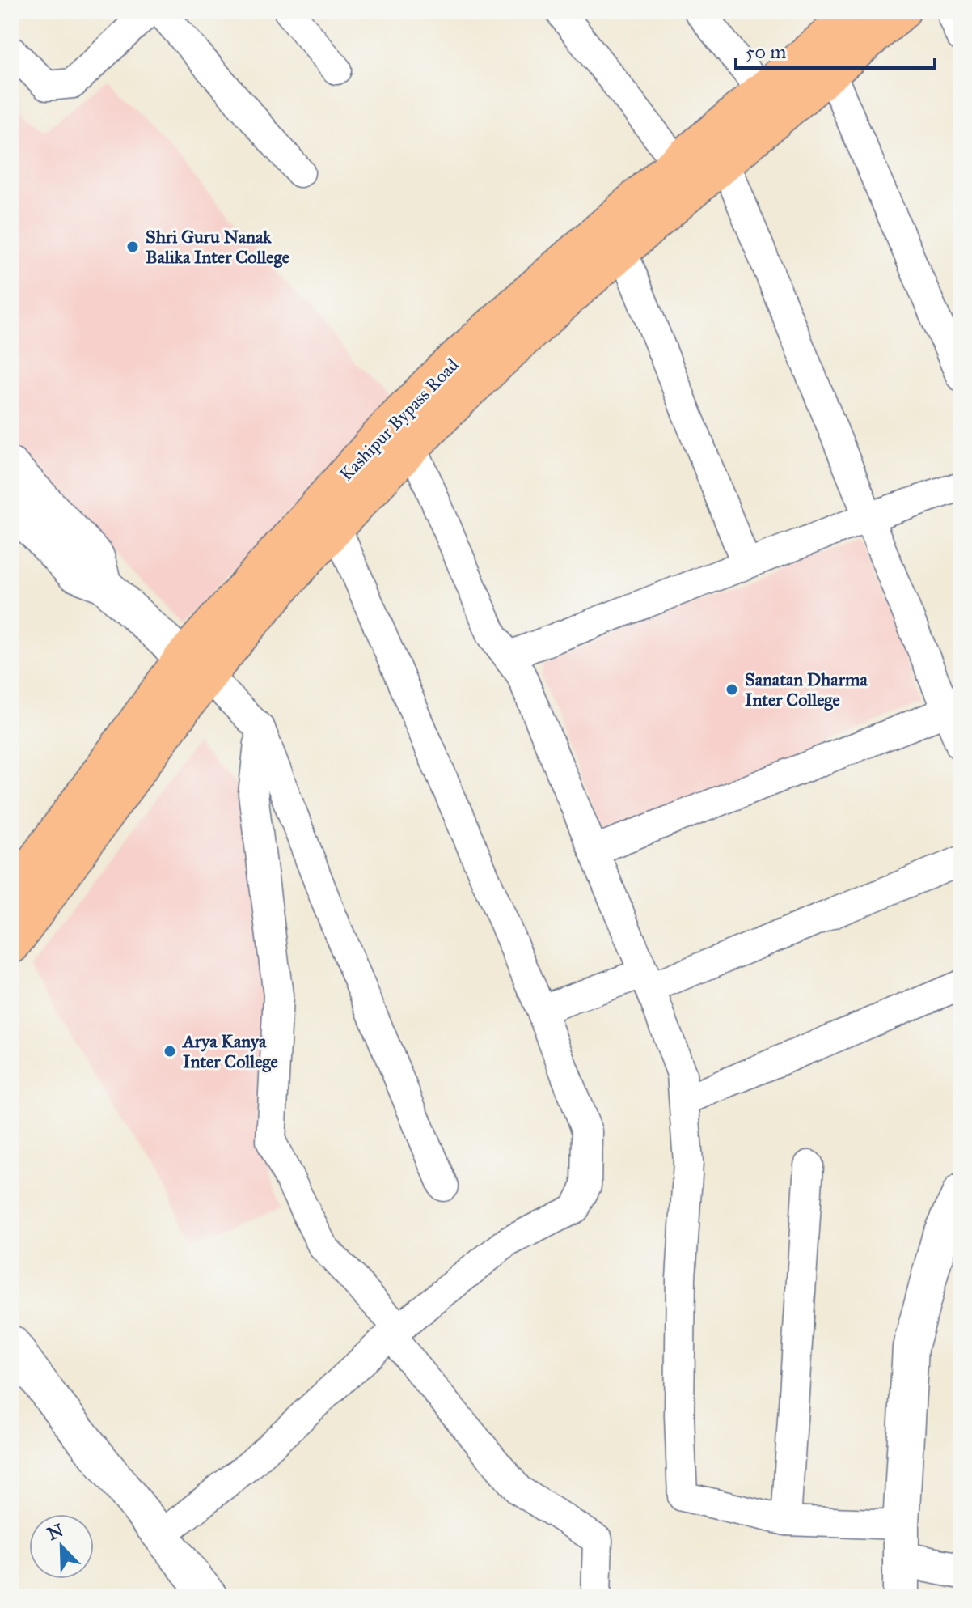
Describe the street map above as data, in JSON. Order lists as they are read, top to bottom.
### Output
{
  "streets": {
    "main road": ["Kashipur Bypass Road"]
  },
  "places": ["Shri Guru Nanak Balika Inter College", "Sanatan Dharma Inter College", "Arya Kanya Inter College"],
  "scale_bar": "50 m",
  "north": "top left"
}
